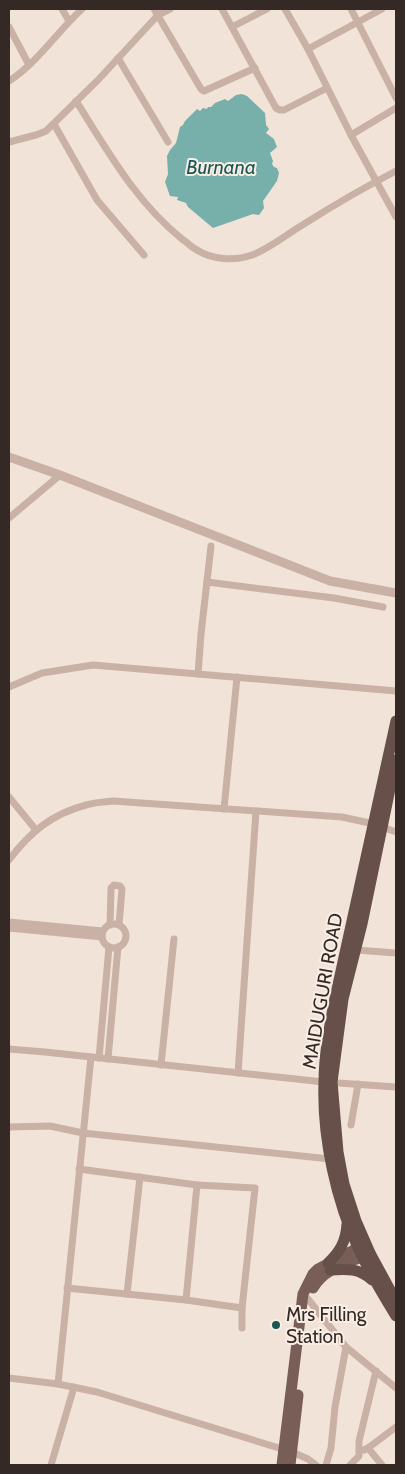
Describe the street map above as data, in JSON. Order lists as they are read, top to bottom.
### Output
{
  "streets": {
    "highway": ["MAIDUGURI ROAD"]
  },
  "water": ["Burnana"],
  "places": ["Mrs Filling Station"]
}
